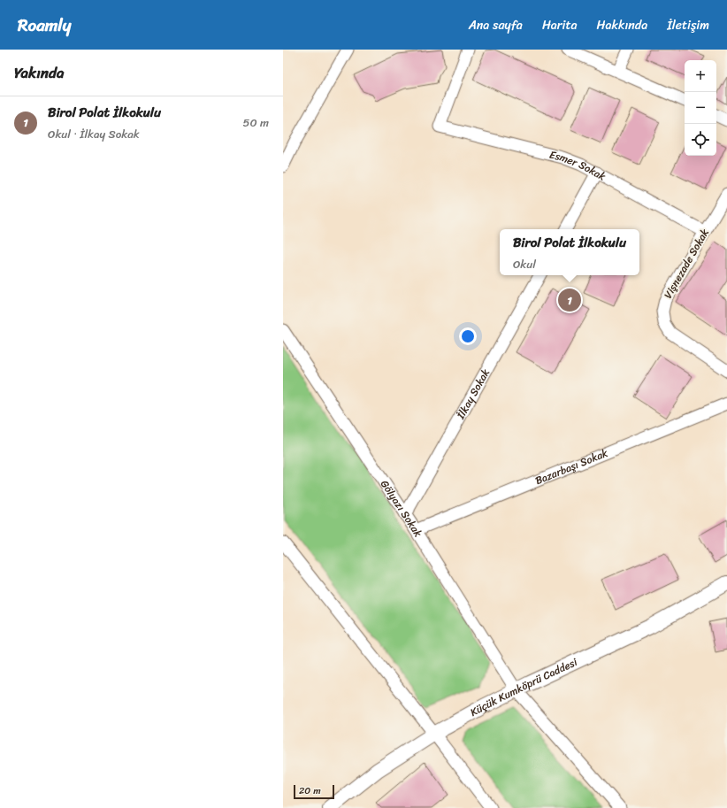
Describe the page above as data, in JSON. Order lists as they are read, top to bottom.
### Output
{
  "streets": {
    "street": [
      "Esmer Sokak",
      "Vişnezade Sokak",
      "İlkay Sokak",
      "Bazarbaşı Sokak",
      "Gölyazı Sokak",
      "Küçük Kumköprü Caddesi"
    ]
  },
  "crossings": [
    ["Esmer Sokak", "Vişnezade Sokak"],
    ["İlkay Sokak", "Gölyazı Sokak"],
    ["Bazarbaşı Sokak", "Gölyazı Sokak"],
    ["Gölyazı Sokak", "Küçük Kumköprü Caddesi"]
  ],
  "scale_bar": "20 m",
  "page": {
    "header": "Roamly",
    "nav": [
      "Ana sayfa",
      "Harita",
      "Hakkında",
      "İletişim"
    ],
    "heading": "Yakında",
    "map_buttons": ["+", "−"],
    "list": [
      {
        "mark": "1",
        "name": "Birol Polat İlkokulu",
        "note": "Okul · İlkay Sokak",
        "value": "50 m"
      }
    ],
    "popup": ["Birol Polat İlkokulu", "Okul"],
    "pins": "1",
    "scale": "20 m"
  }
}
